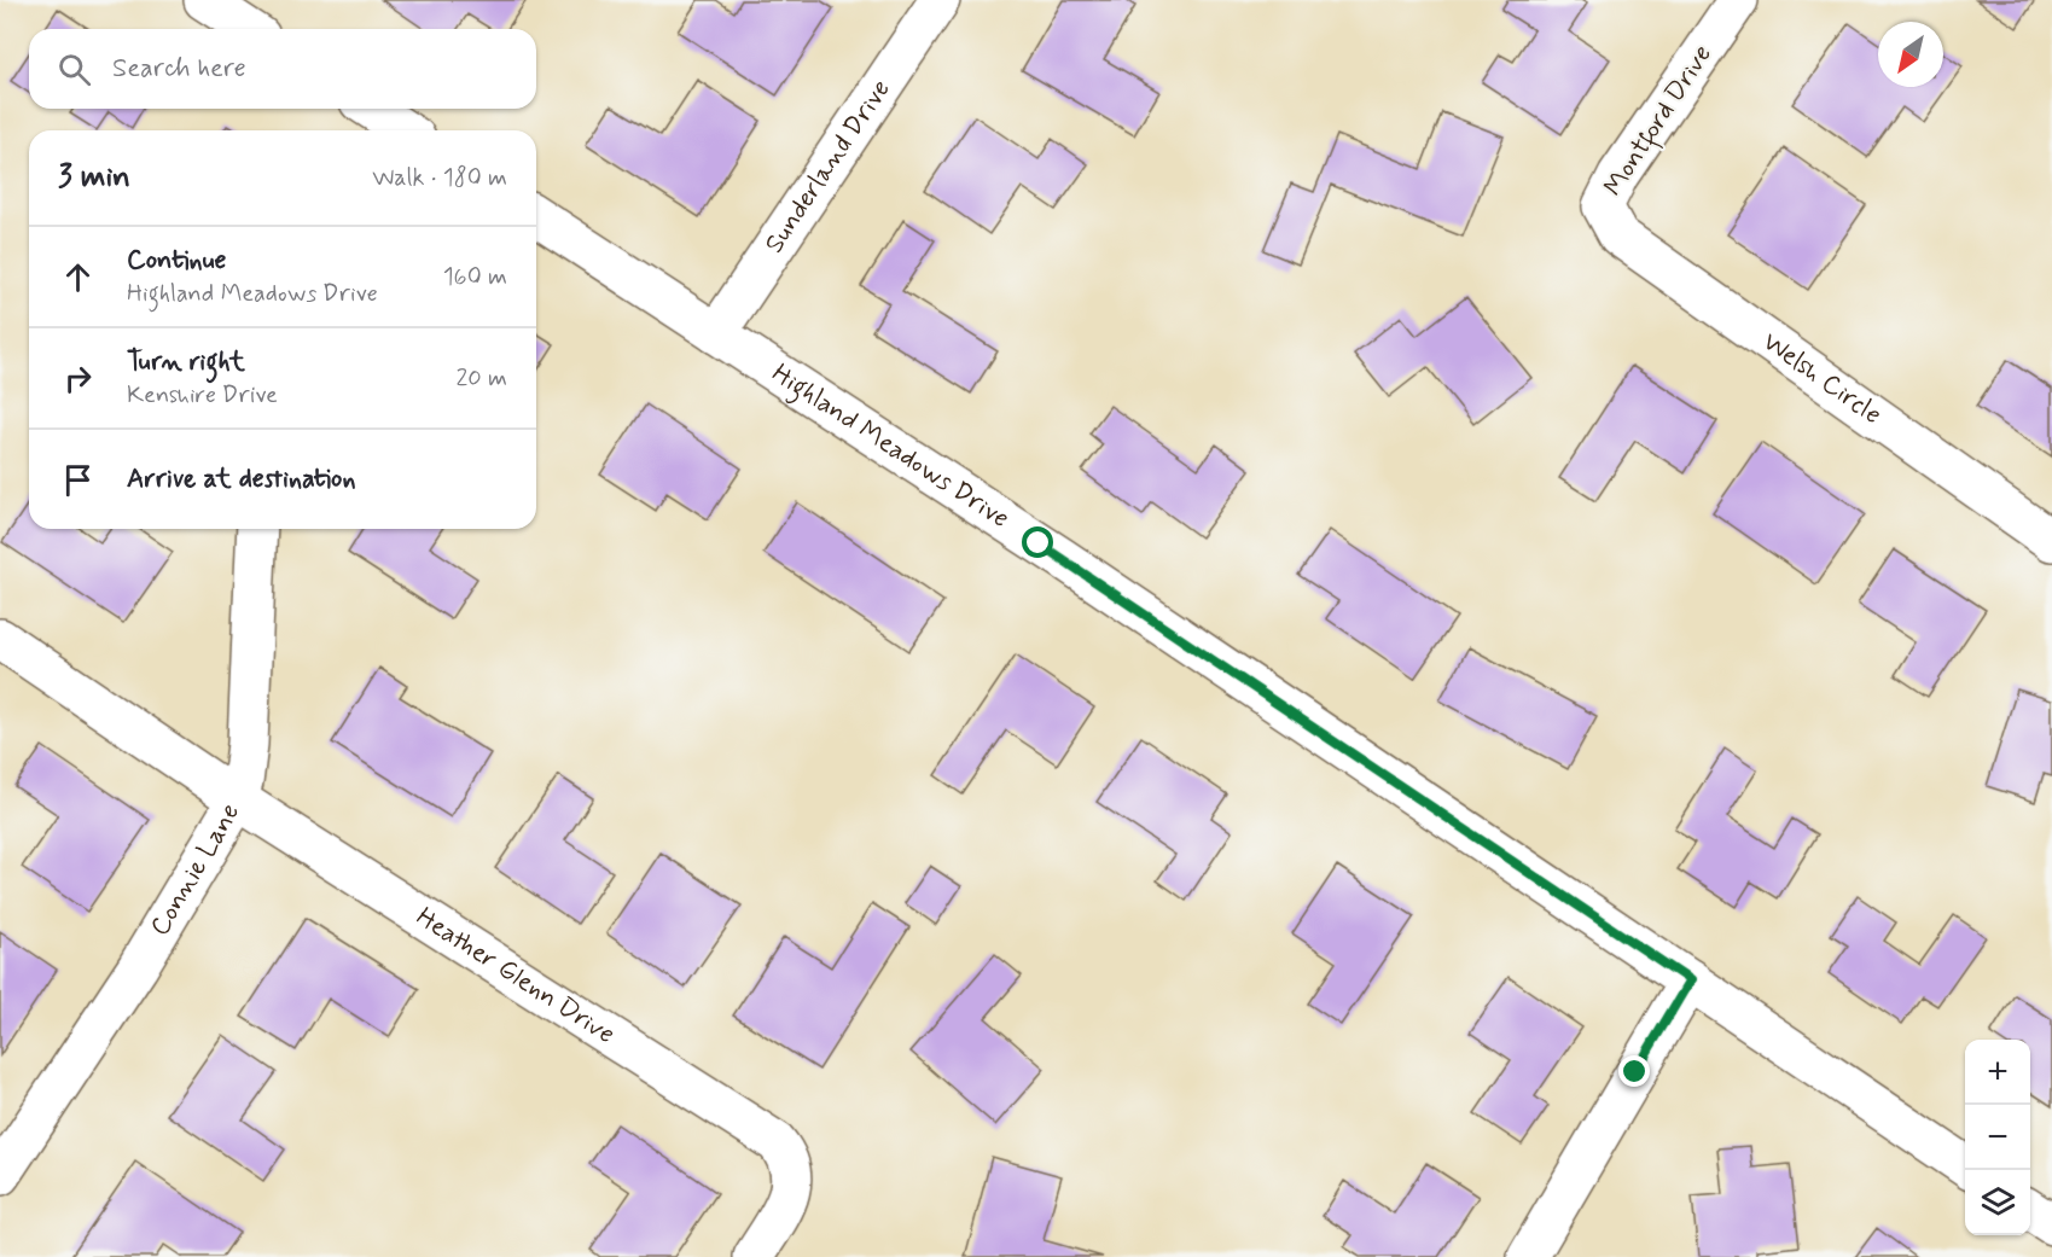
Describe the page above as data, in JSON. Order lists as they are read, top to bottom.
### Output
{
  "streets": {
    "street": [
      "Montford Drive",
      "Sunderland Drive",
      "Welsh Circle",
      "Highland Meadows Drive",
      "Connie Lane",
      "Heather Glenn Drive"
    ]
  },
  "crossings": [
    ["Montford Drive", "Welsh Circle"],
    ["Sunderland Drive", "Highland Meadows Drive"],
    ["Connie Lane", "Heather Glenn Drive"]
  ],
  "north": "bottom left",
  "page": {
    "search": "Search here",
    "heading": ["3 min", "Walk · 180 m"],
    "list": [
      ["Continue", "Highland Meadows Drive", "160 m"],
      ["Turn right", "Kenshire Drive", "20 m"],
      "Arrive at destination"
    ],
    "map_buttons": ["+", "−"]
  }
}
